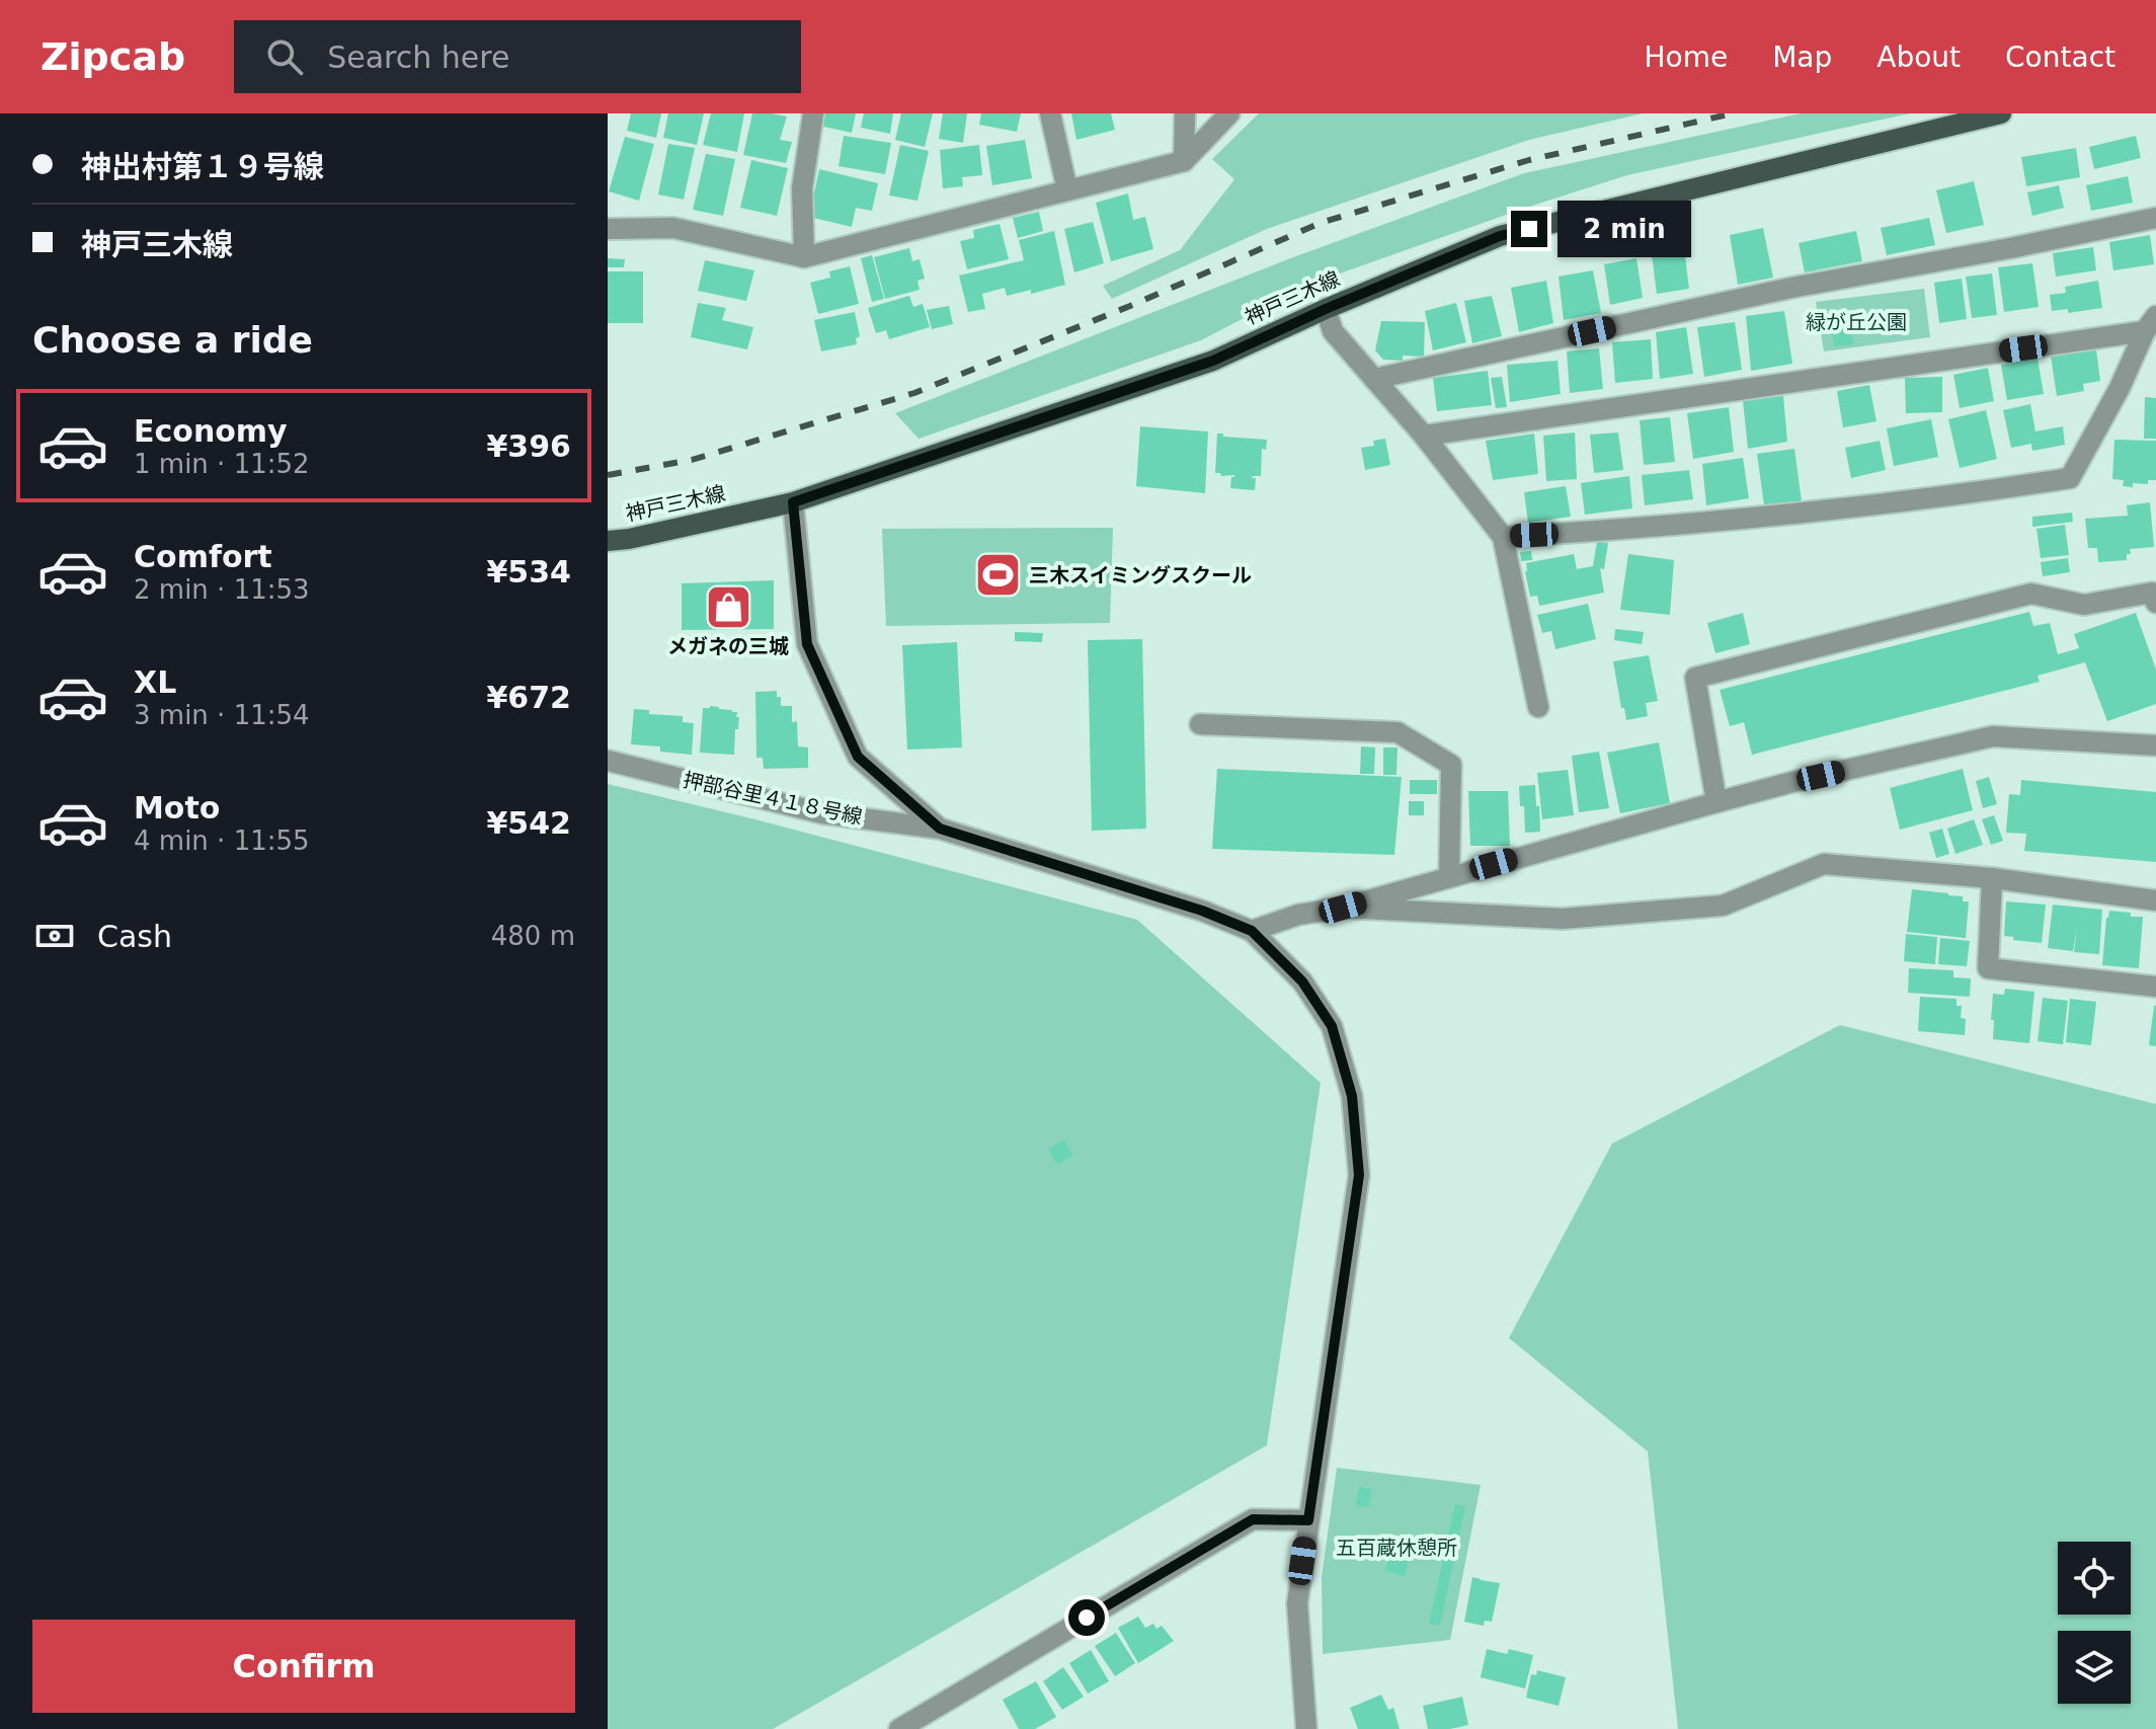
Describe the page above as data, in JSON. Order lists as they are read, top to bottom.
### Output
{
  "streets": {
    "main road": ["神戸三木線"],
    "street": ["押部谷里４１８号線"]
  },
  "parks": ["緑が丘公園", "五百蔵休憩所"],
  "places": {
    "sports": ["三木スイミングスクール"],
    "shop": ["メガネの三城"]
  },
  "page": {
    "header": "Zipcab",
    "search": "Search here",
    "nav": [
      "Home",
      "Map",
      "About",
      "Contact"
    ],
    "banner": ["神出村第１９号線", "神戸三木線"],
    "bubble": "2 min",
    "heading": "Choose a ride",
    "list": [
      {
        "name": "Economy",
        "note": "1 min · 11:52",
        "value": "¥396"
      },
      {
        "name": "Comfort",
        "note": "2 min · 11:53",
        "value": "¥534"
      },
      {
        "name": "XL",
        "note": "3 min · 11:54",
        "value": "¥672"
      },
      {
        "name": "Moto",
        "note": "4 min · 11:55",
        "value": "¥542"
      }
    ],
    "pay": ["Cash", "480 m"],
    "buttons": "Confirm"
  }
}
